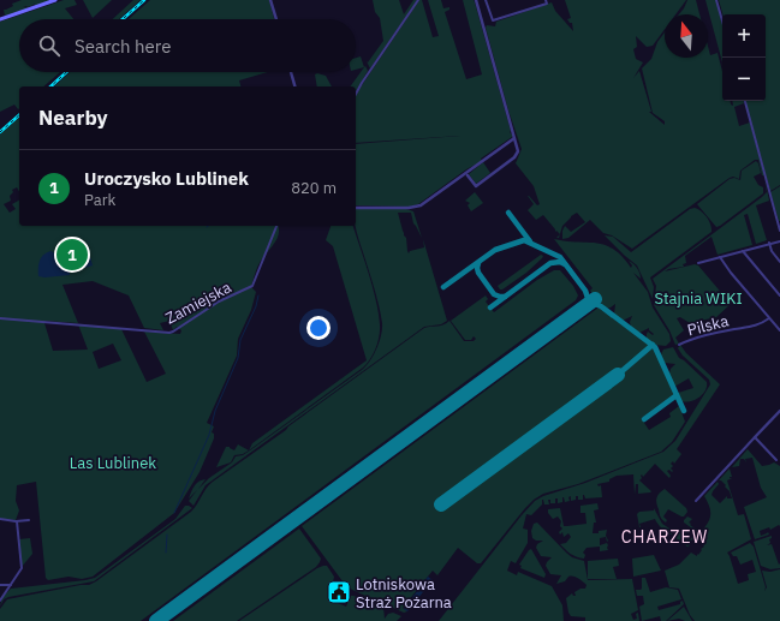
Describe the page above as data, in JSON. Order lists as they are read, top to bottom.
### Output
{
  "streets": {
    "street": ["Zamiejska", "Pilska"]
  },
  "districts": ["CHARZEW"],
  "parks": ["Stajnia WIKI", "Las Lublinek"],
  "places": {
    "public building": ["Lotniskowa Straż Pożarna"]
  },
  "north": "top",
  "page": {
    "map_buttons": ["+", "−"],
    "search": "Search here",
    "heading": "Nearby",
    "list": [
      {
        "mark": "1",
        "name": "Uroczysko Lublinek",
        "note": "Park",
        "value": "820 m"
      }
    ],
    "pins": "1"
  }
}
